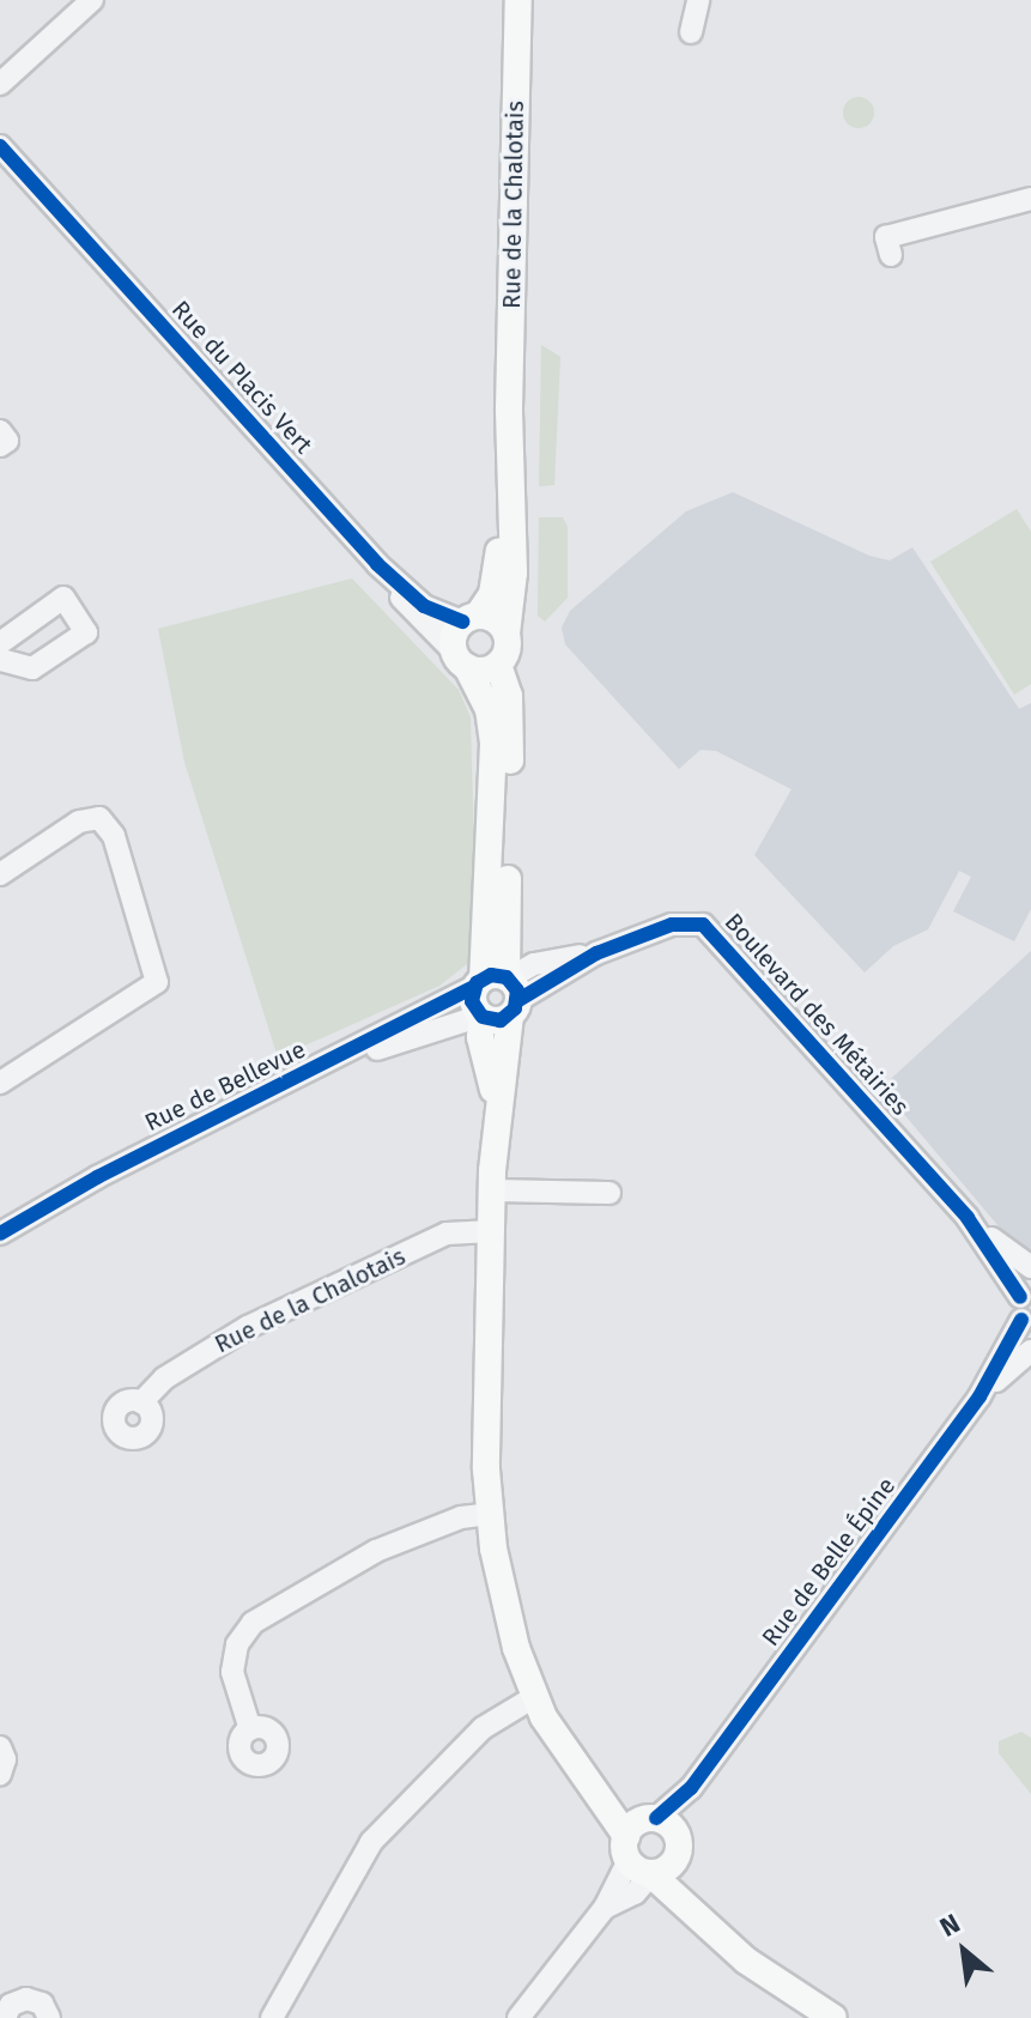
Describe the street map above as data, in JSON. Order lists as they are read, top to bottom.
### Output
{
  "streets": {
    "main road": ["Rue de la Chalotais"],
    "street": [
      "Rue du Placis Vert",
      "Boulevard des Métairies",
      "Rue de Bellevue",
      "Rue de Belle Épine"
    ]
  },
  "crossings": [
    ["Rue de la Chalotais", "Rue du Placis Vert"],
    ["Boulevard des Métairies", "Rue de Bellevue"],
    ["Boulevard des Métairies", "Rue de Belle Épine"]
  ],
  "north": "top left"
}
